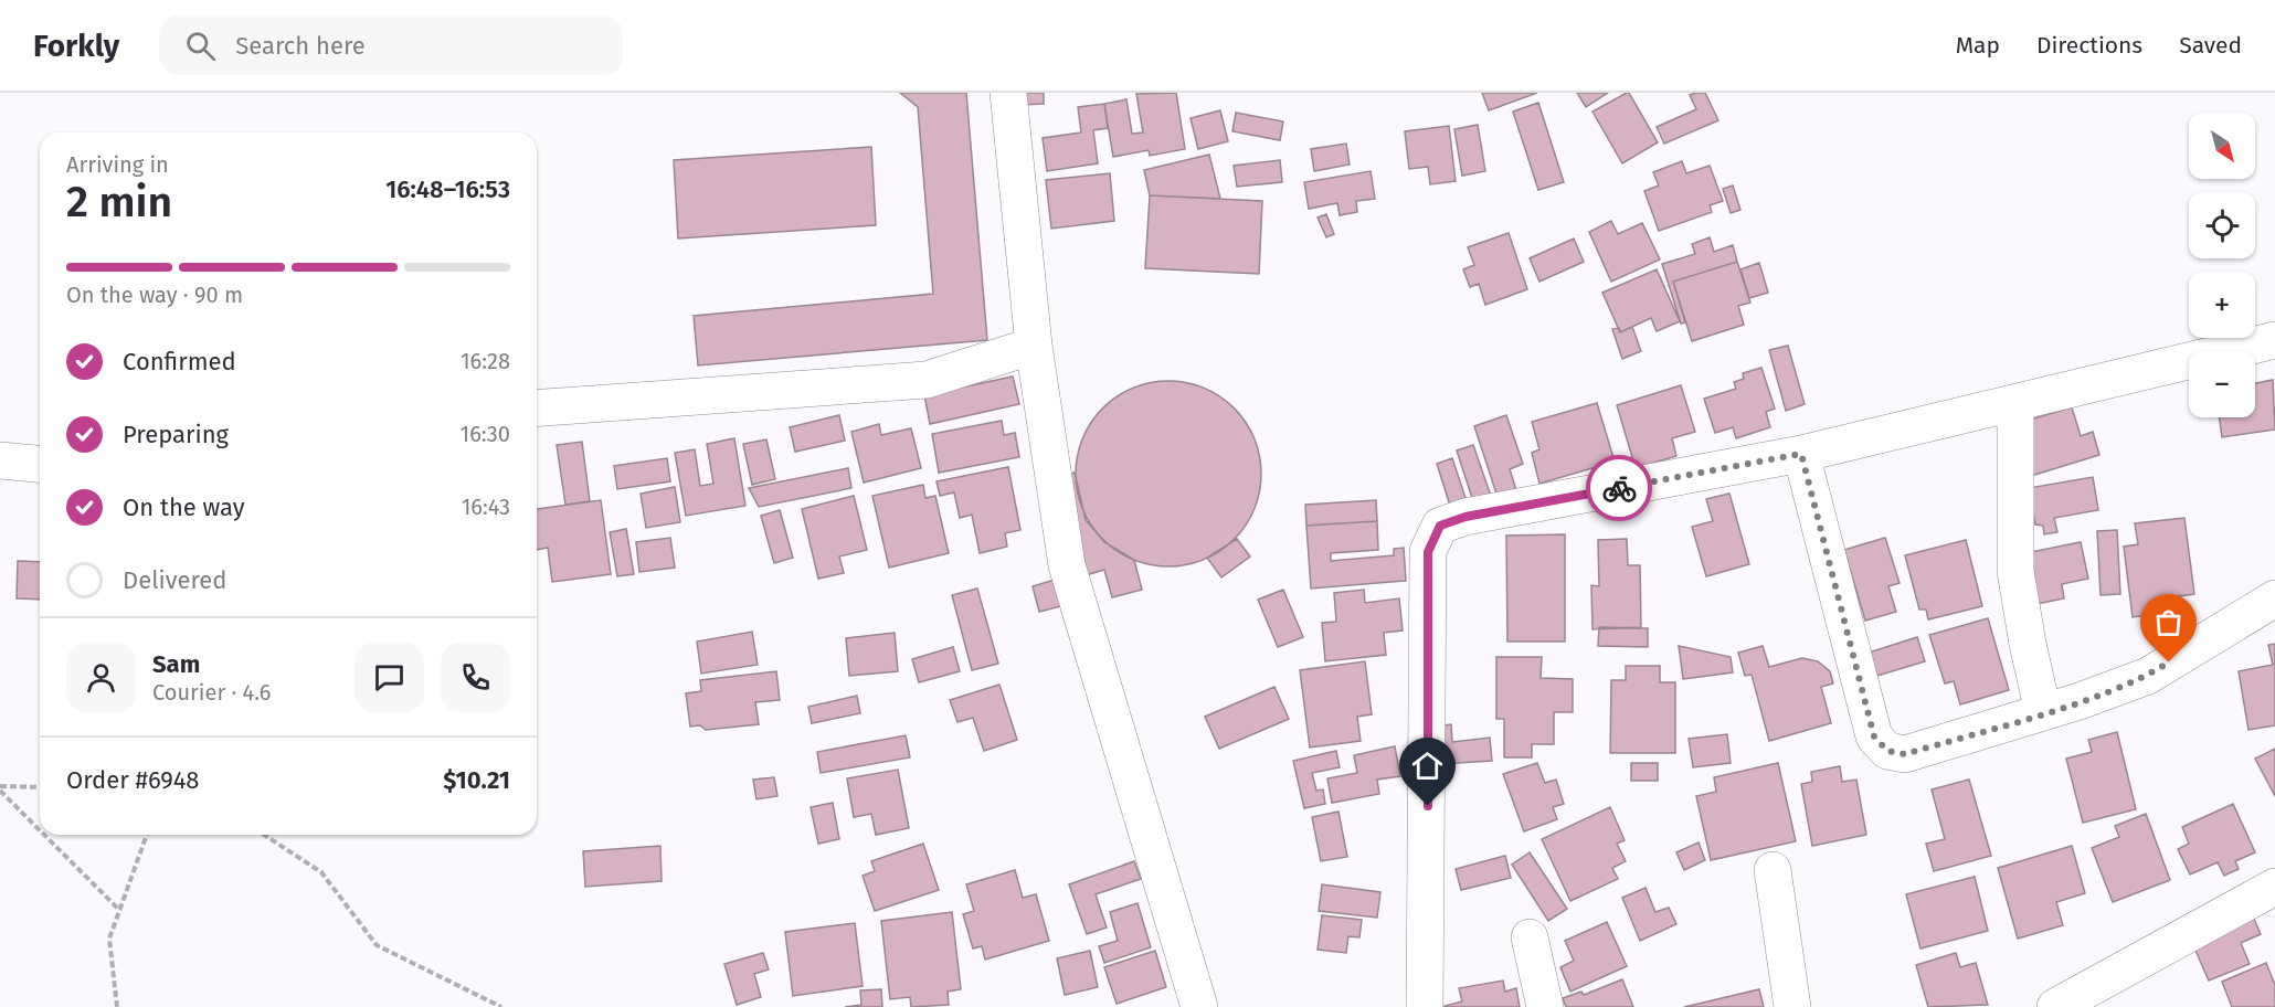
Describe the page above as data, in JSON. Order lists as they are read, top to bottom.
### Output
{
  "north": "bottom right",
  "page": {
    "header": "Forkly",
    "search": "Search here",
    "nav": ["Map", "Directions", "Saved"],
    "map_buttons": ["+", "−"],
    "heading": ["2 min", "Arriving in", "16:48–16:53"],
    "panel": [
      "Sam",
      "Courier · 4.6",
      "Order #6948",
      "$10.21"
    ],
    "bar": "On the way · 90 m",
    "list": [
      ["Confirmed", "16:28"],
      ["Preparing", "16:30"],
      ["On the way", "16:43"],
      "Delivered"
    ]
  }
}
